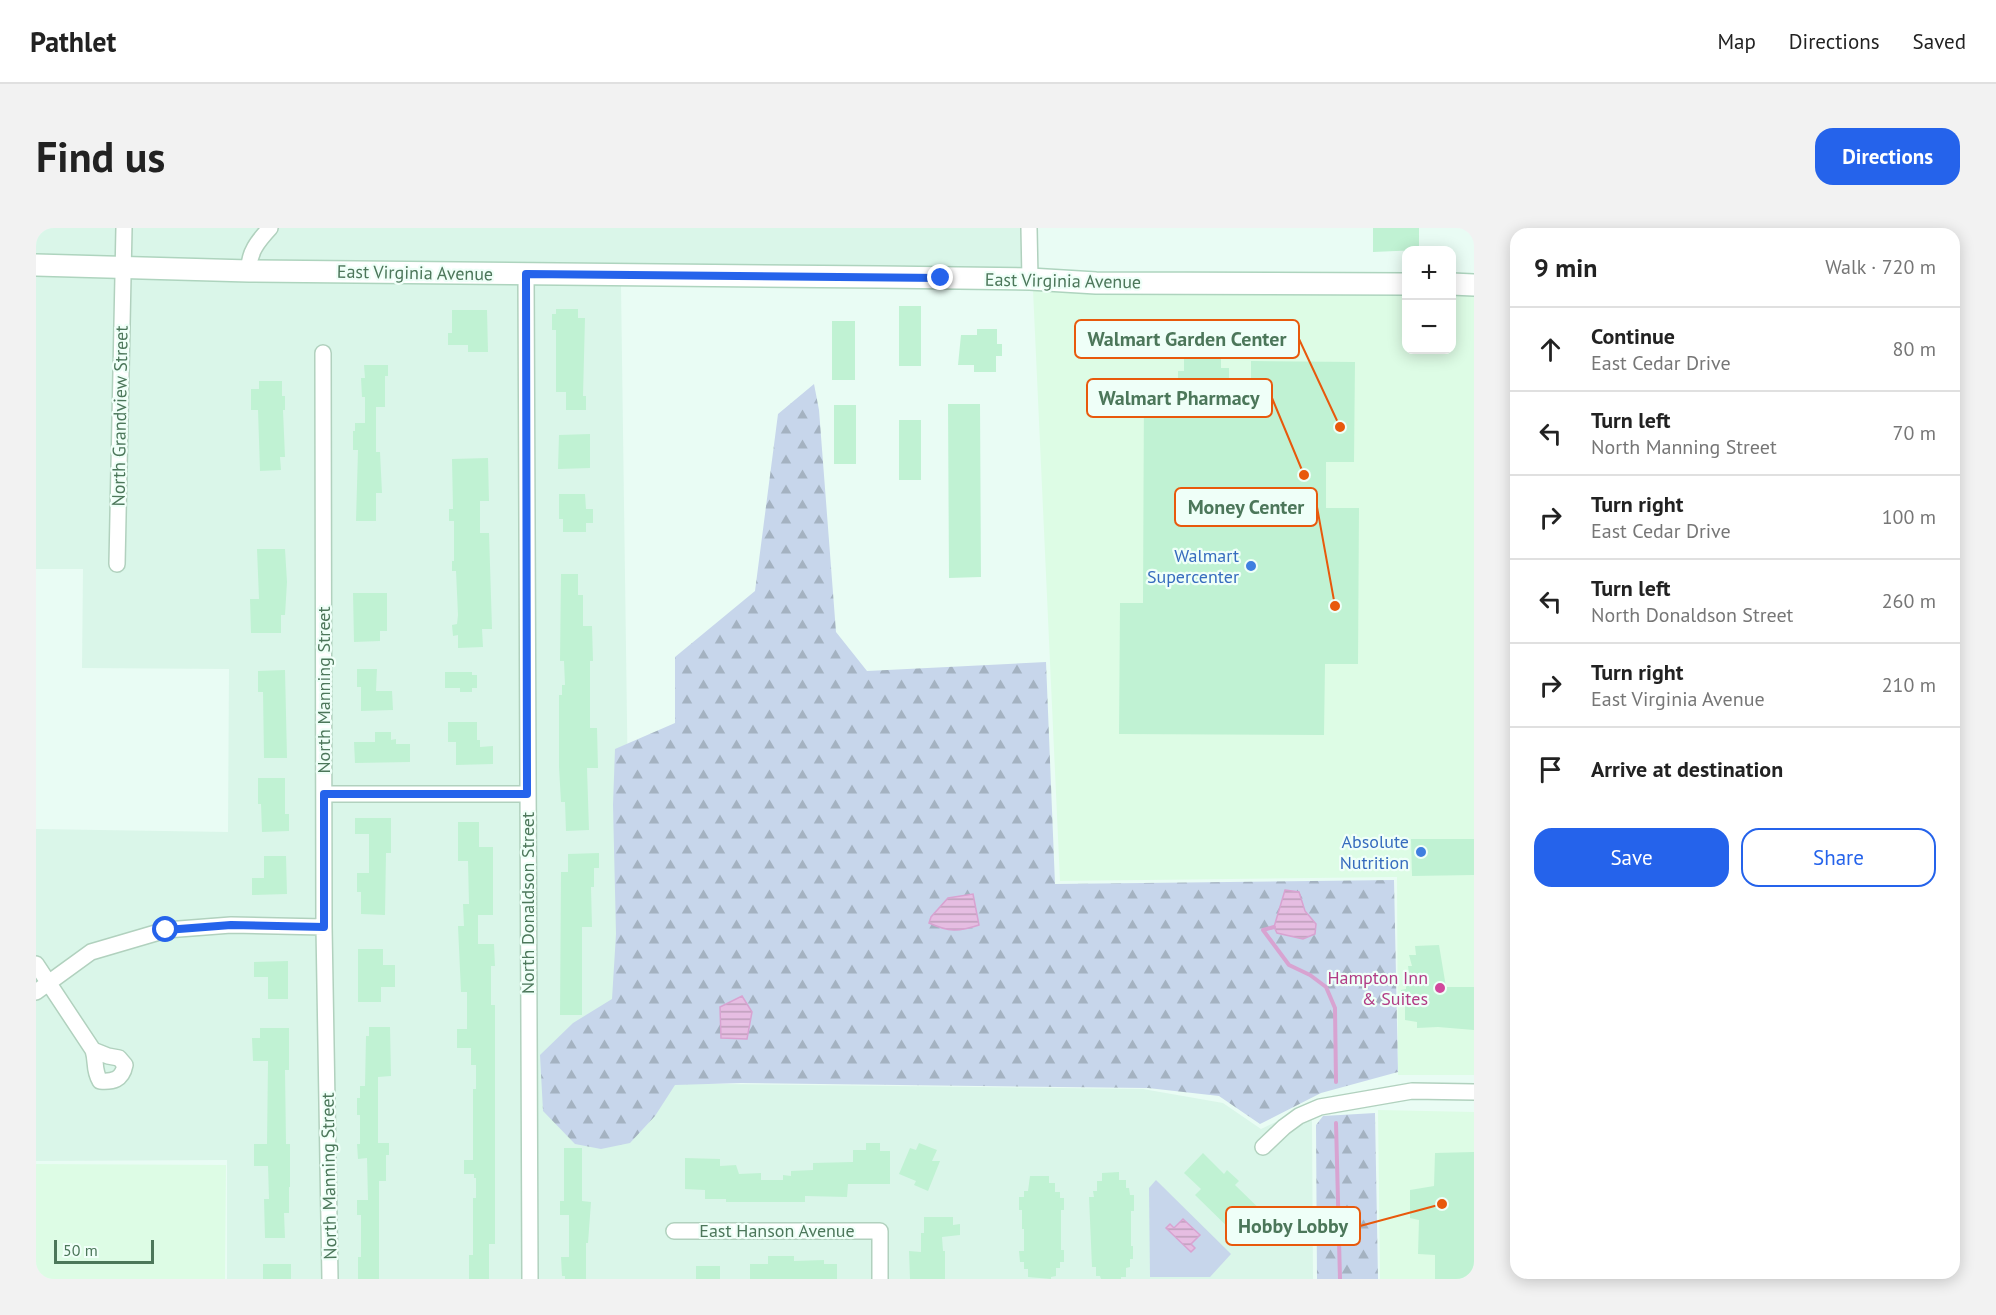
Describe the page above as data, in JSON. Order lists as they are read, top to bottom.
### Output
{
  "streets": {
    "street": [
      "East Virginia Avenue",
      "North Grandview Street",
      "North Manning Street",
      "North Donaldson Street",
      "East Hanson Avenue"
    ]
  },
  "crossings": [
    ["East Virginia Avenue", "North Grandview Street"],
    ["East Virginia Avenue", "North Donaldson Street"]
  ],
  "places": [
    "Walmart Garden Center",
    "Walmart Pharmacy",
    "Walmart Supercenter",
    "Money Center",
    "Absolute Nutrition",
    "Hampton Inn & Suites",
    "Hobby Lobby"
  ],
  "scale_bar": "50 m",
  "page": {
    "header": "Pathlet",
    "nav": ["Map", "Directions", "Saved"],
    "buttons": [
      "Directions",
      ["Save", "Share"]
    ],
    "title": "Find us",
    "heading": ["9 min", "Walk · 720 m"],
    "map_buttons": ["+", "−"],
    "list": [
      ["Continue", "East Cedar Drive", "80 m"],
      ["Turn left", "North Manning Street", "70 m"],
      ["Turn right", "East Cedar Drive", "100 m"],
      ["Turn left", "North Donaldson Street", "260 m"],
      ["Turn right", "East Virginia Avenue", "210 m"],
      "Arrive at destination"
    ],
    "scale": "50 m"
  }
}
